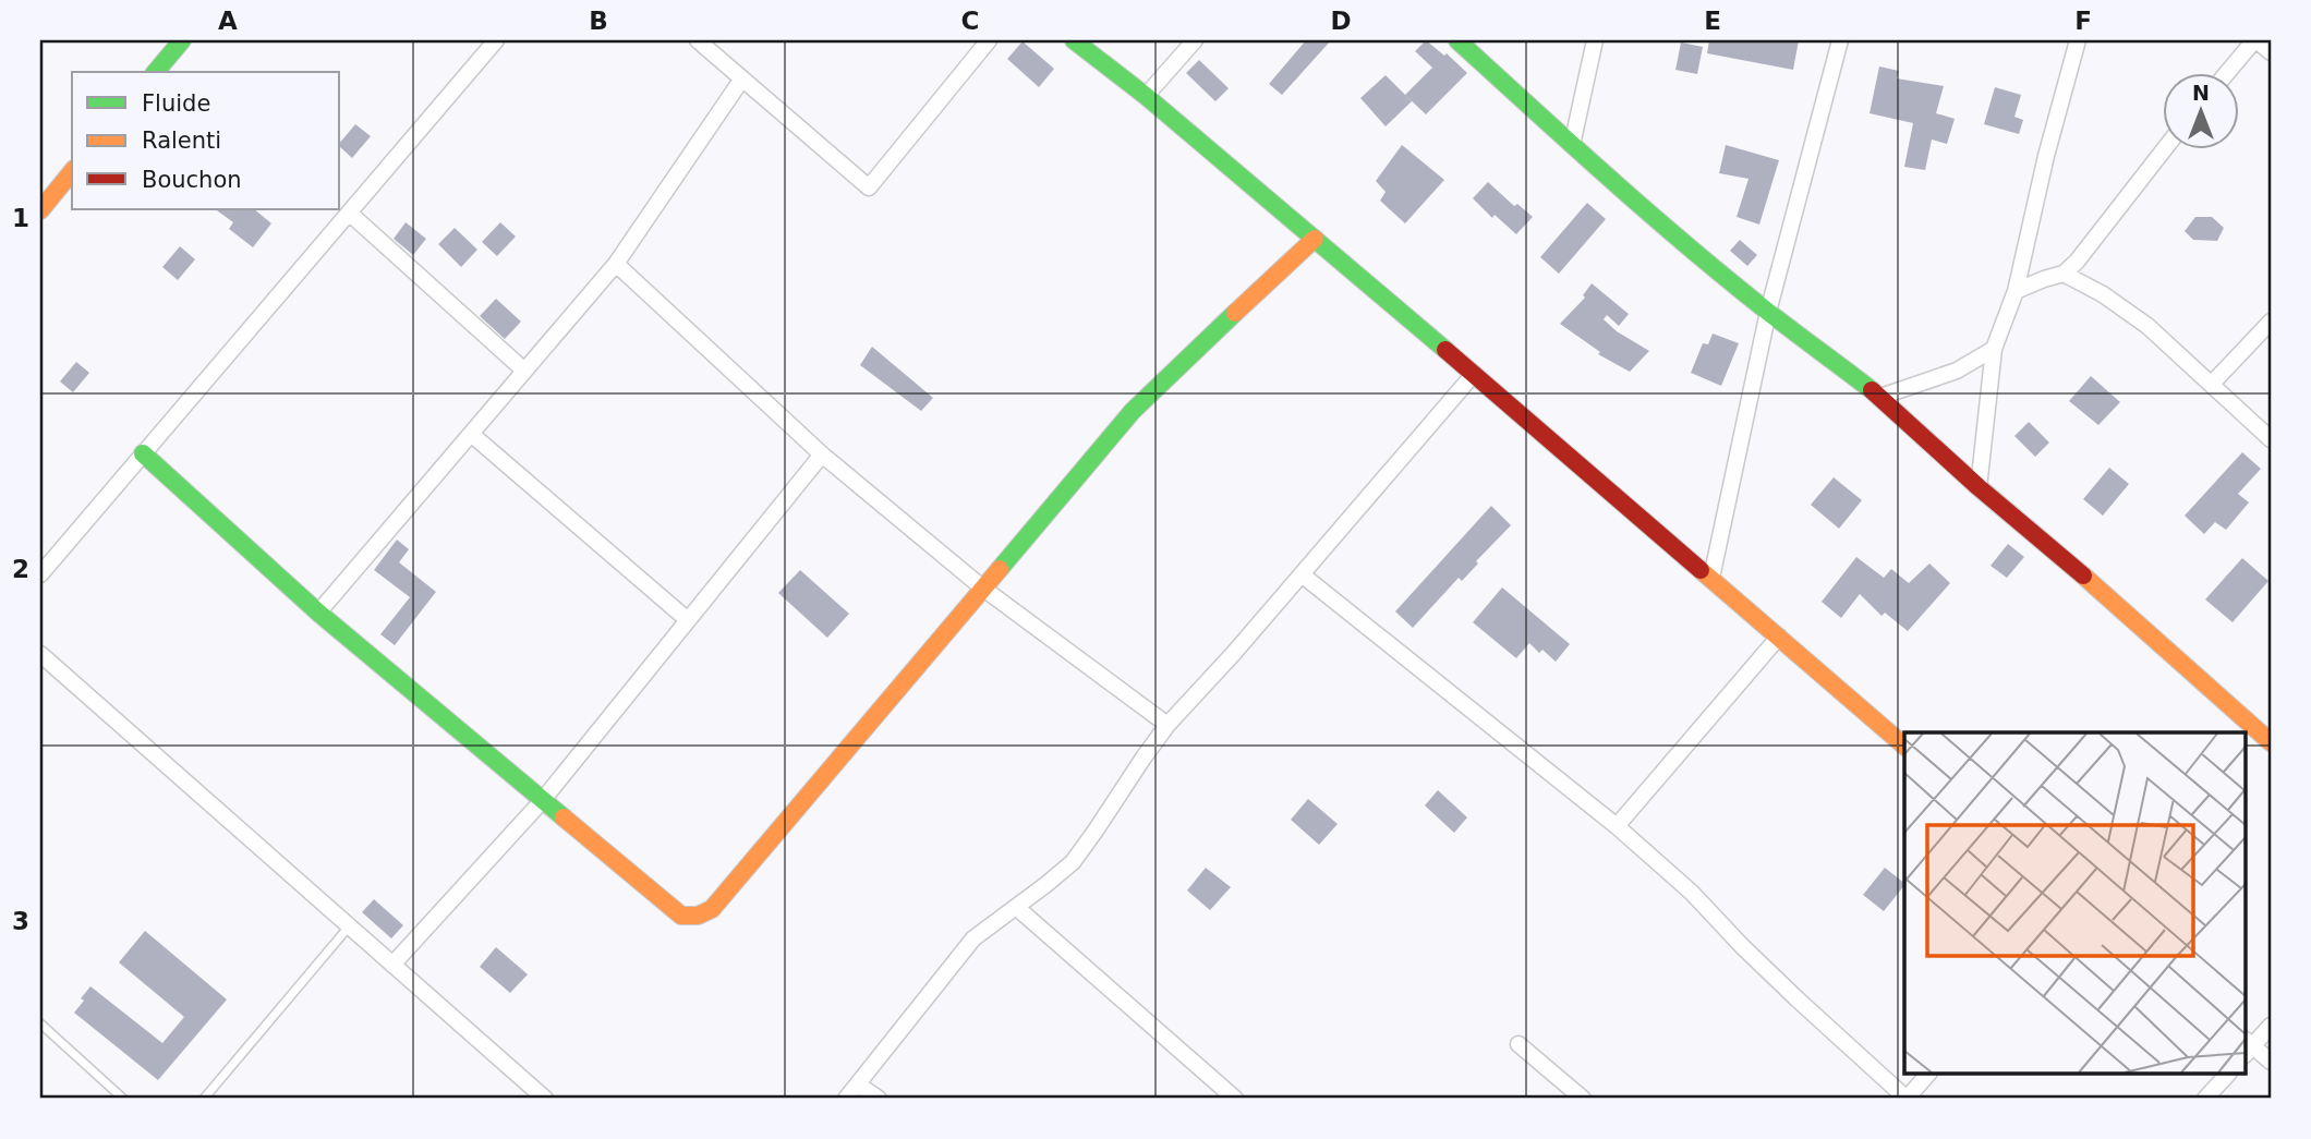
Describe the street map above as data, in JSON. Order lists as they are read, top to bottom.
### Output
{
  "legend": ["Fluide", "Ralenti", "Bouchon"],
  "north": "top",
  "grid": {
    "columns": [
      "A",
      "B",
      "C",
      "D",
      "E",
      "F"
    ],
    "rows": ["1", "2", "3"]
  }
}
